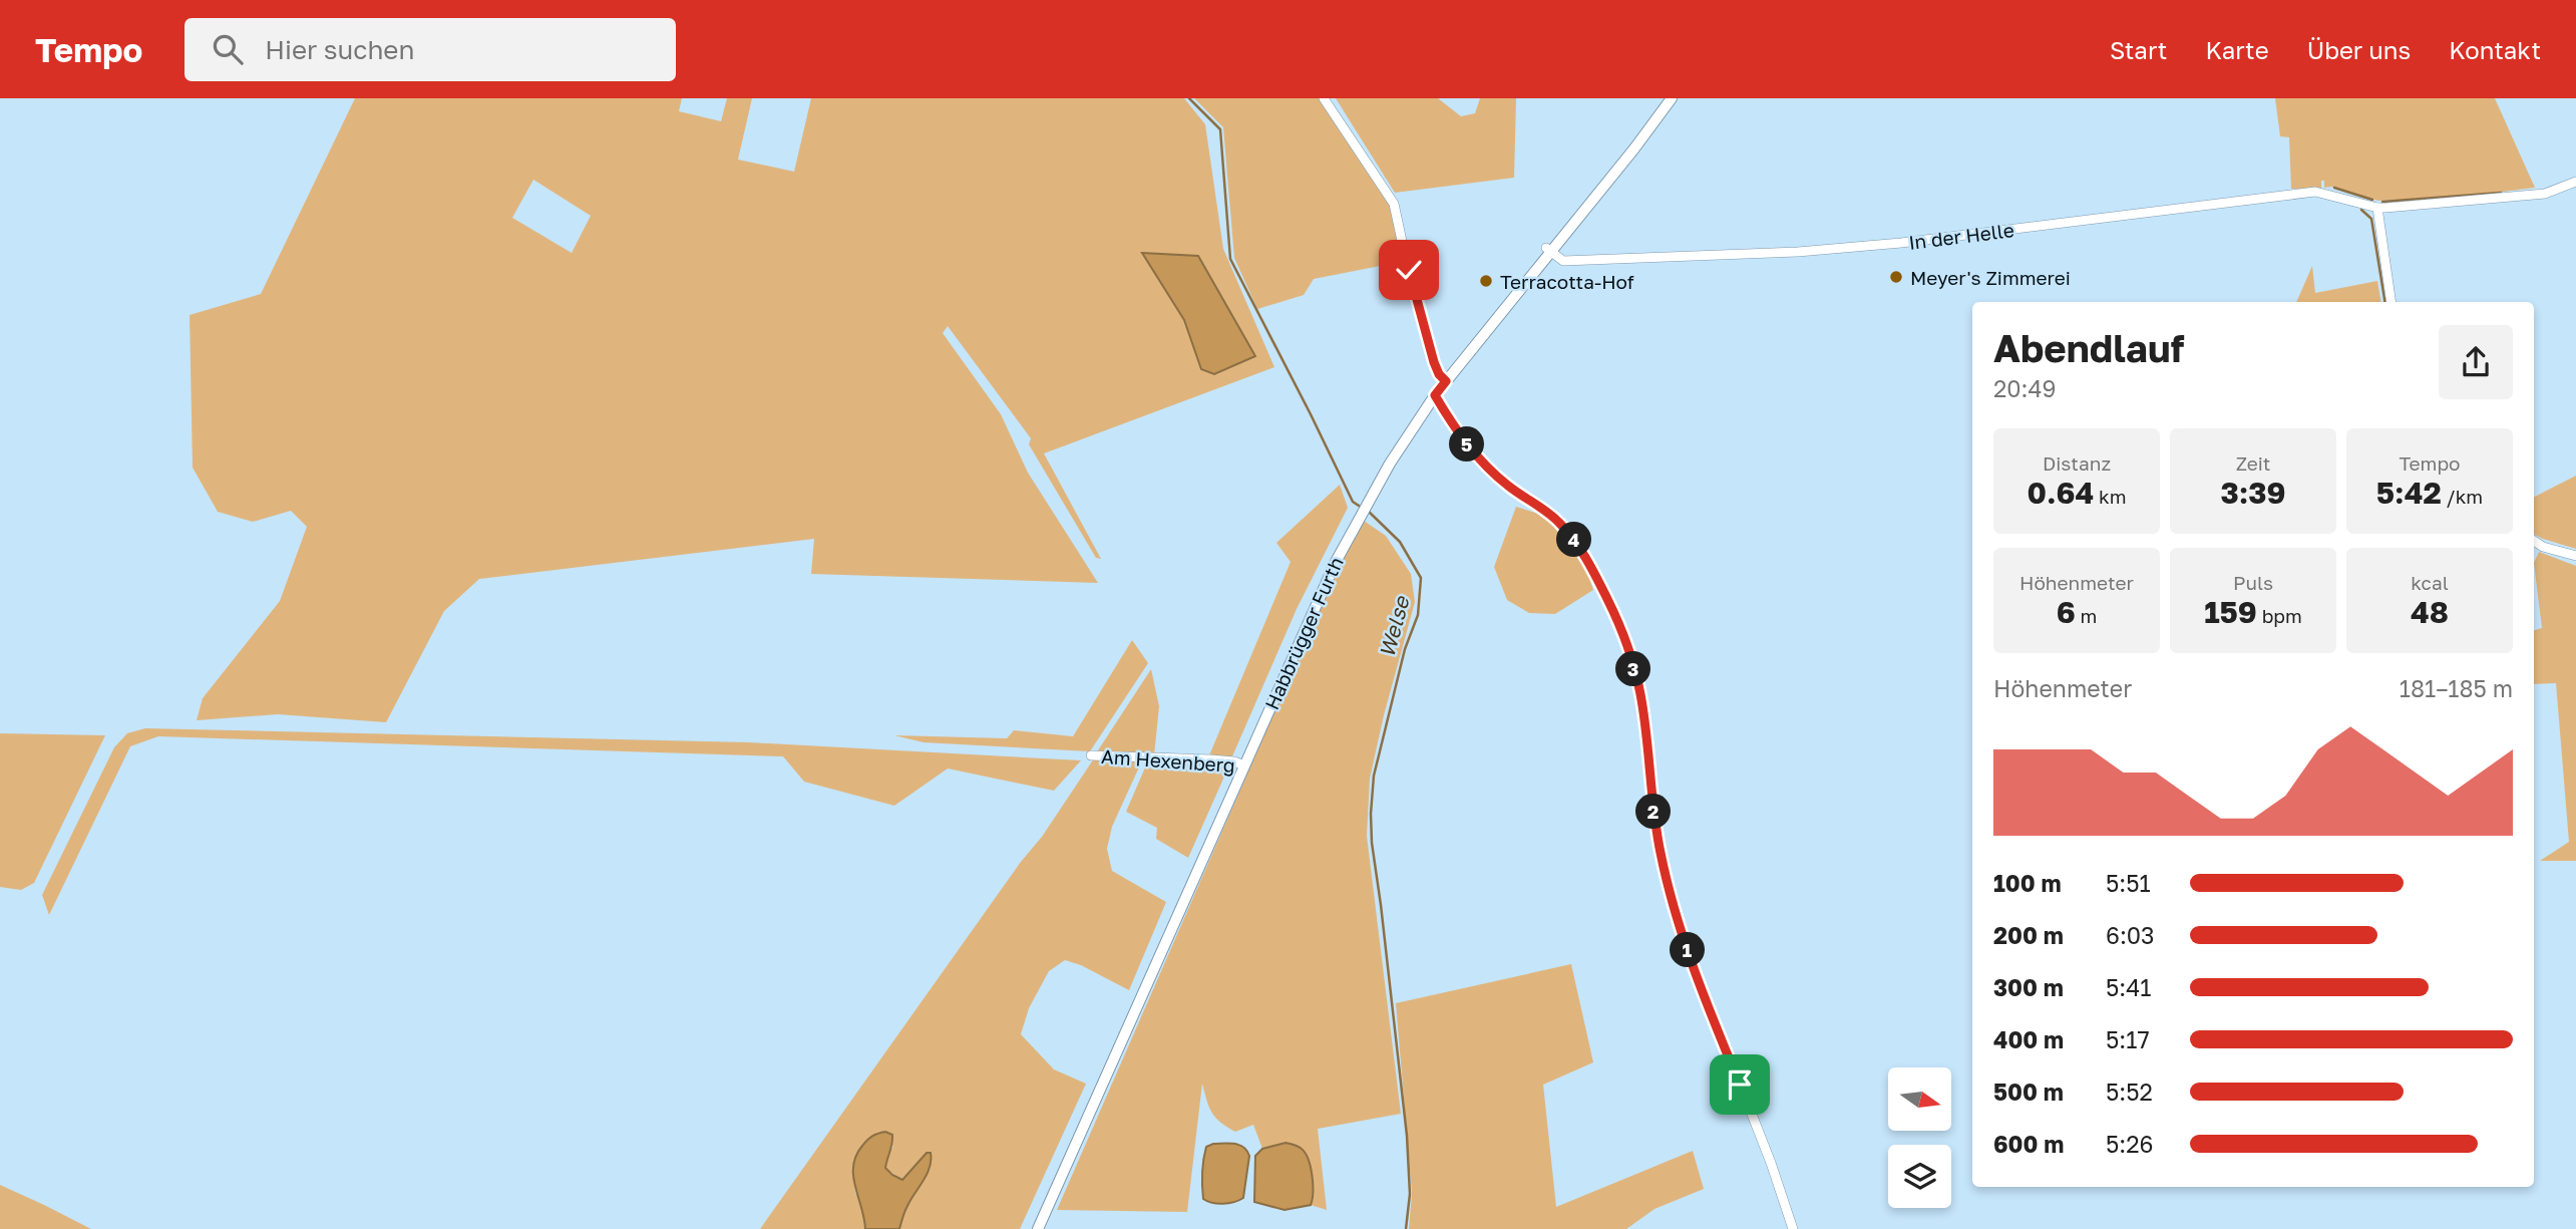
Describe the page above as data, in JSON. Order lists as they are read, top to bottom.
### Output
{
  "streets": {
    "street": ["In der Helle", "Habbrügger Furth", "Am Hexenberg"]
  },
  "crossings": [
    ["In der Helle", "Habbrügger Furth"],
    ["Habbrügger Furth", "Am Hexenberg"]
  ],
  "water": ["Welse"],
  "places": ["Meyer's Zimmerei", "Terracotta-Hof"],
  "north": "right",
  "page": {
    "header": "Tempo",
    "search": "Hier suchen",
    "nav": [
      "Start",
      "Karte",
      "Über uns",
      "Kontakt"
    ],
    "heading": ["Abendlauf", "20:49"],
    "stats": [
      ["Distanz", "0.64 km"],
      ["Zeit", "3:39"],
      ["Tempo", "5:42 /km"],
      ["Höhenmeter", "6 m"],
      ["Puls", "159 bpm"],
      ["kcal", "48"]
    ],
    "pins": [
      "5",
      "4",
      "3",
      "2",
      "1"
    ],
    "chart": ["Höhenmeter", "181–185 m"],
    "list": [
      {
        "name": "100 m",
        "note": "5:51"
      },
      {
        "name": "200 m",
        "note": "6:03"
      },
      {
        "name": "300 m",
        "note": "5:41"
      },
      {
        "name": "400 m",
        "note": "5:17"
      },
      {
        "name": "500 m",
        "note": "5:52"
      },
      {
        "name": "600 m",
        "note": "5:26"
      }
    ]
  }
}
